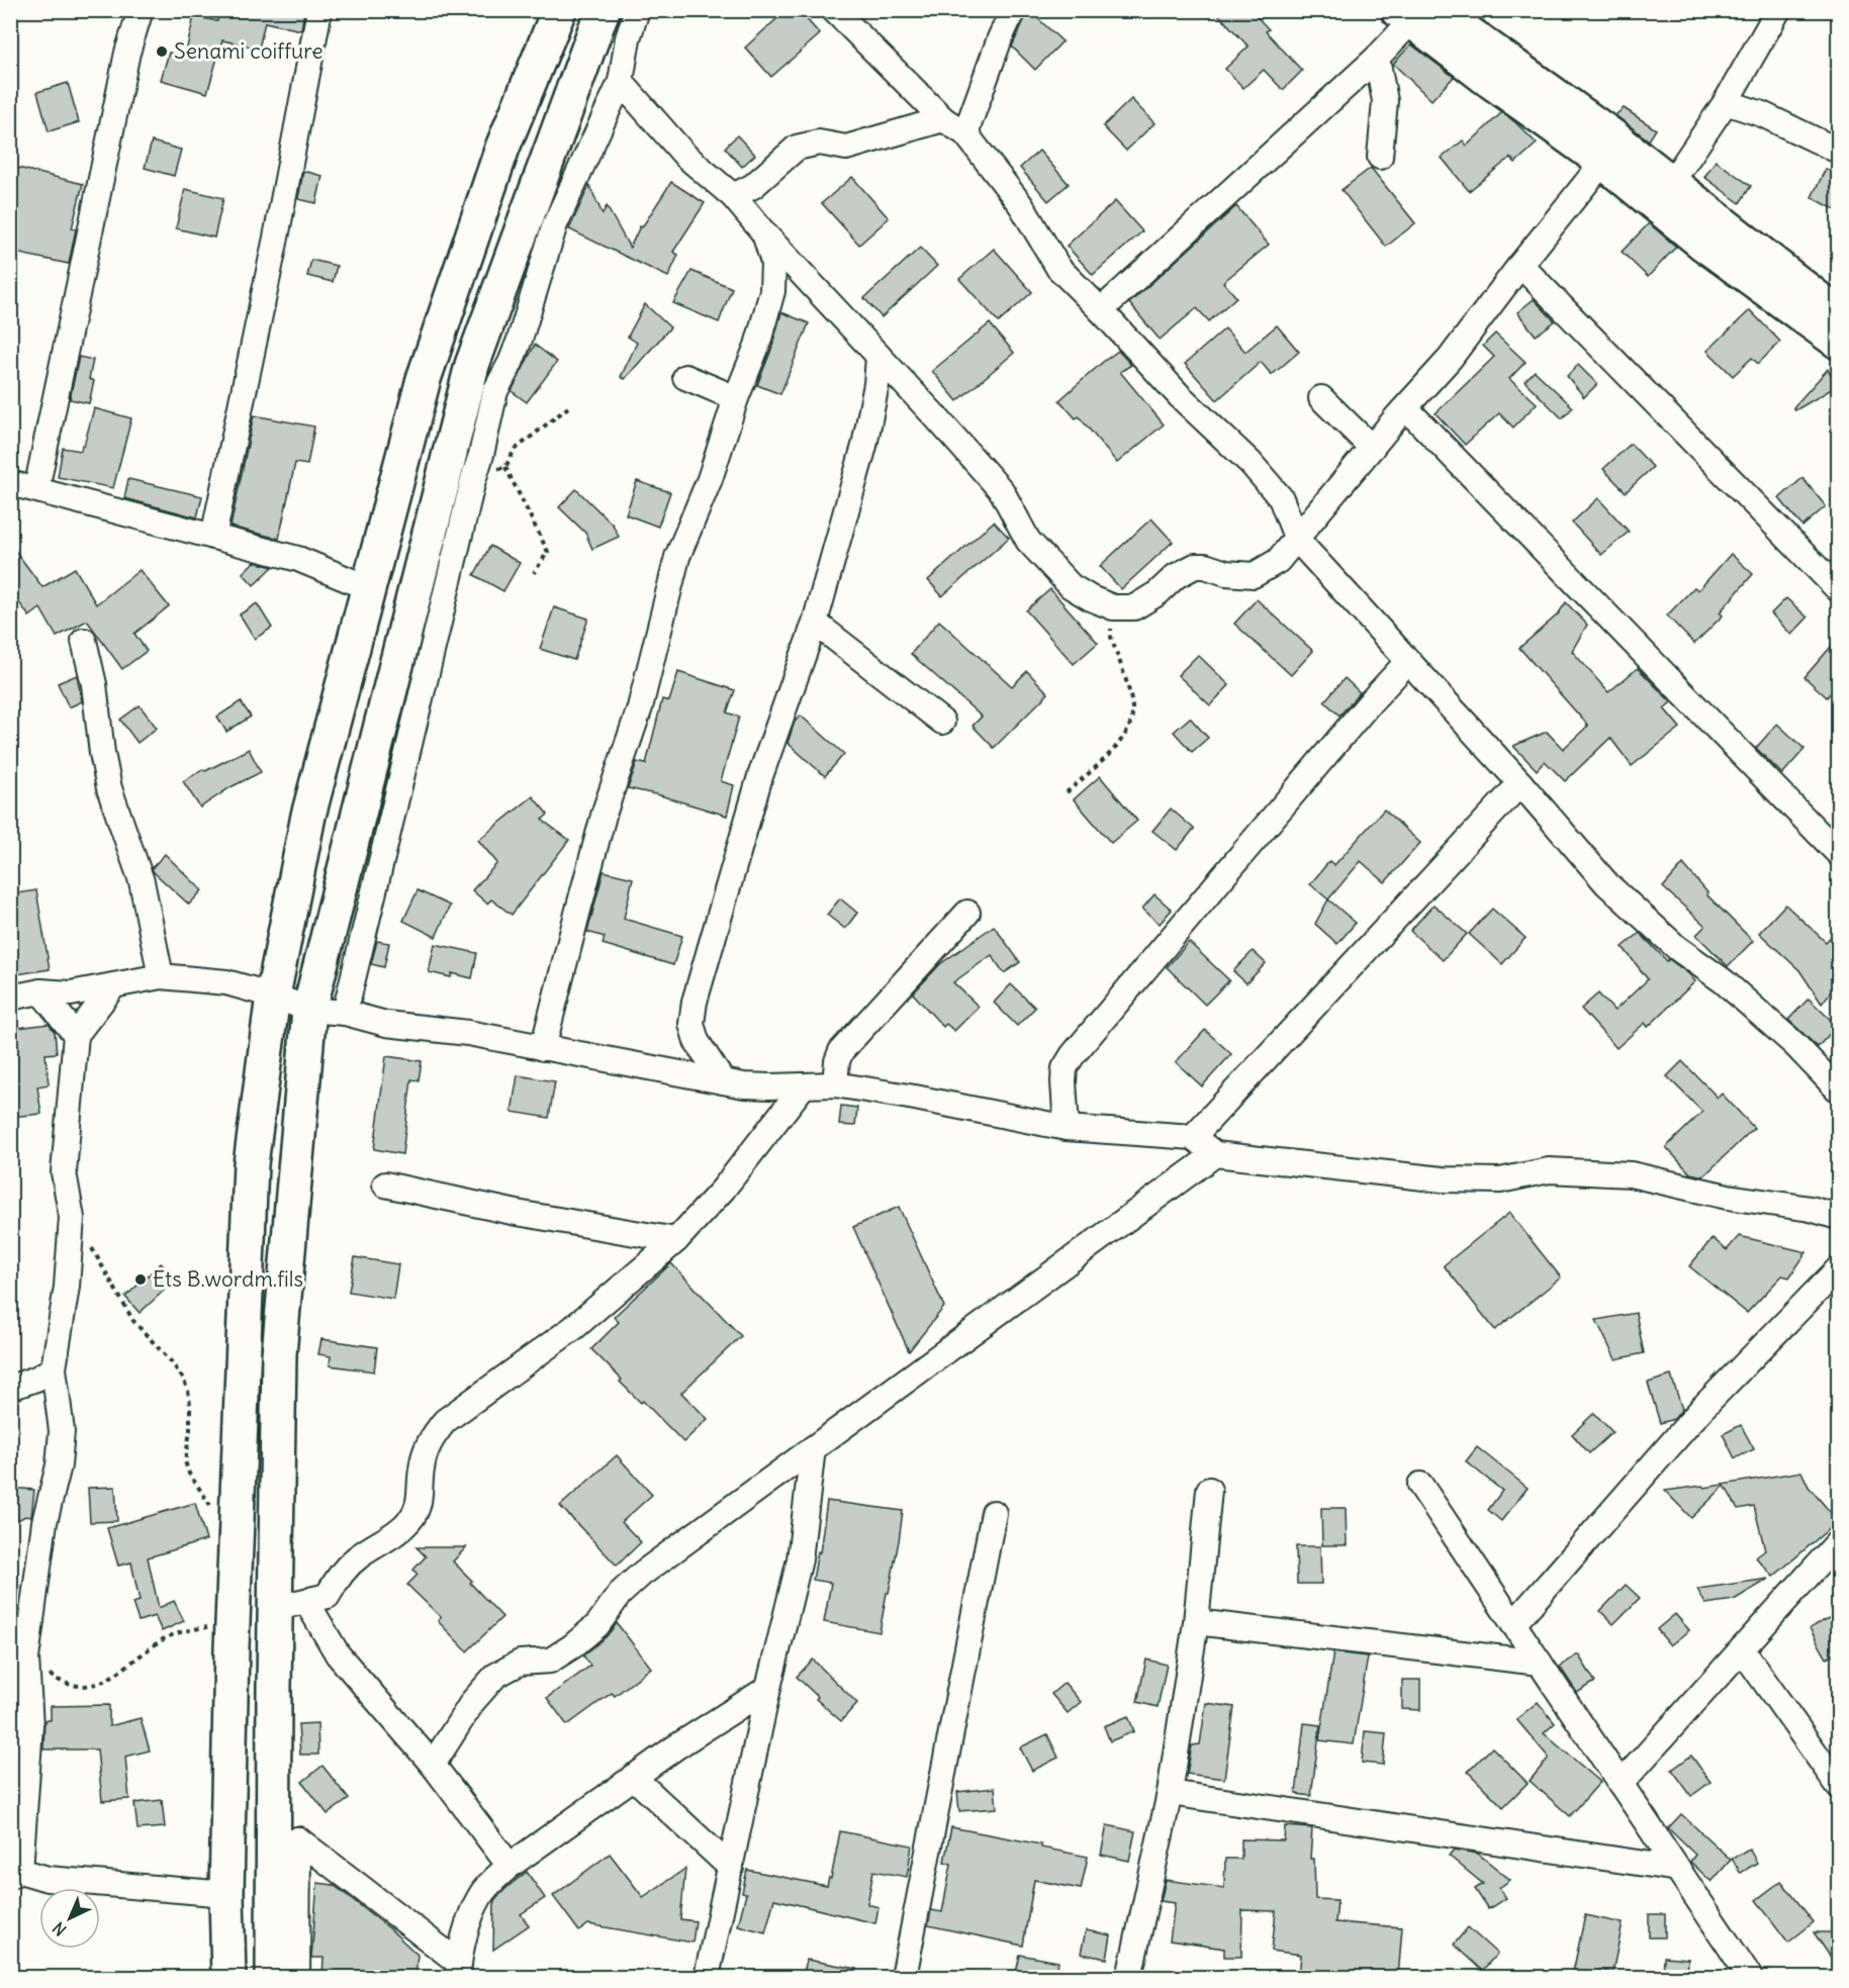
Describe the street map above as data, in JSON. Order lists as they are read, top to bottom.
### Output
{
  "places": ["Senami coiffure", "Ets B.wordm.fils"],
  "north": "bottom left"
}
